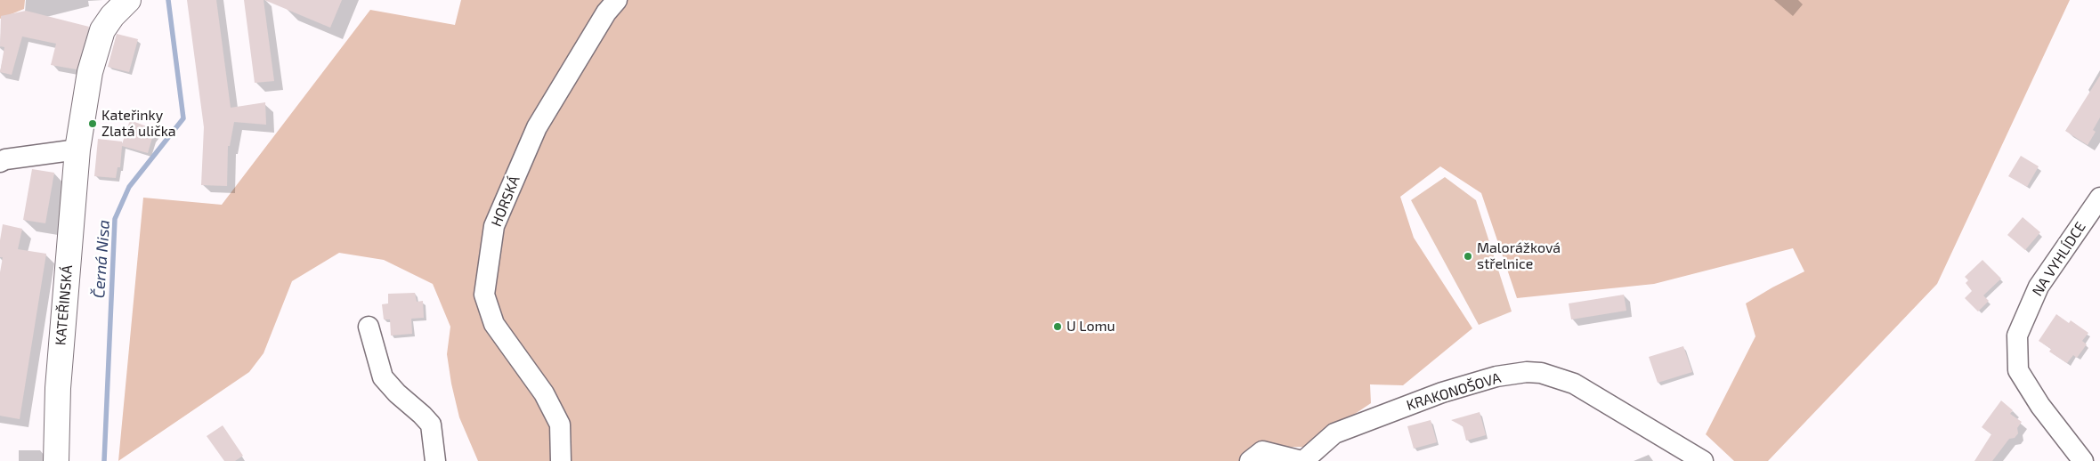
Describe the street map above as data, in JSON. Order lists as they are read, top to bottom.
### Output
{
  "streets": {
    "street": [
      "HORSKÁ",
      "NA VYHLÍDCE",
      "KATEŘINSKÁ",
      "KRAKONOŠOVA"
    ]
  },
  "water": ["Černá Nisa"],
  "places": ["Kateřinky Zlatá ulička", "Malorážková střelnice", "U Lomu"]
}
